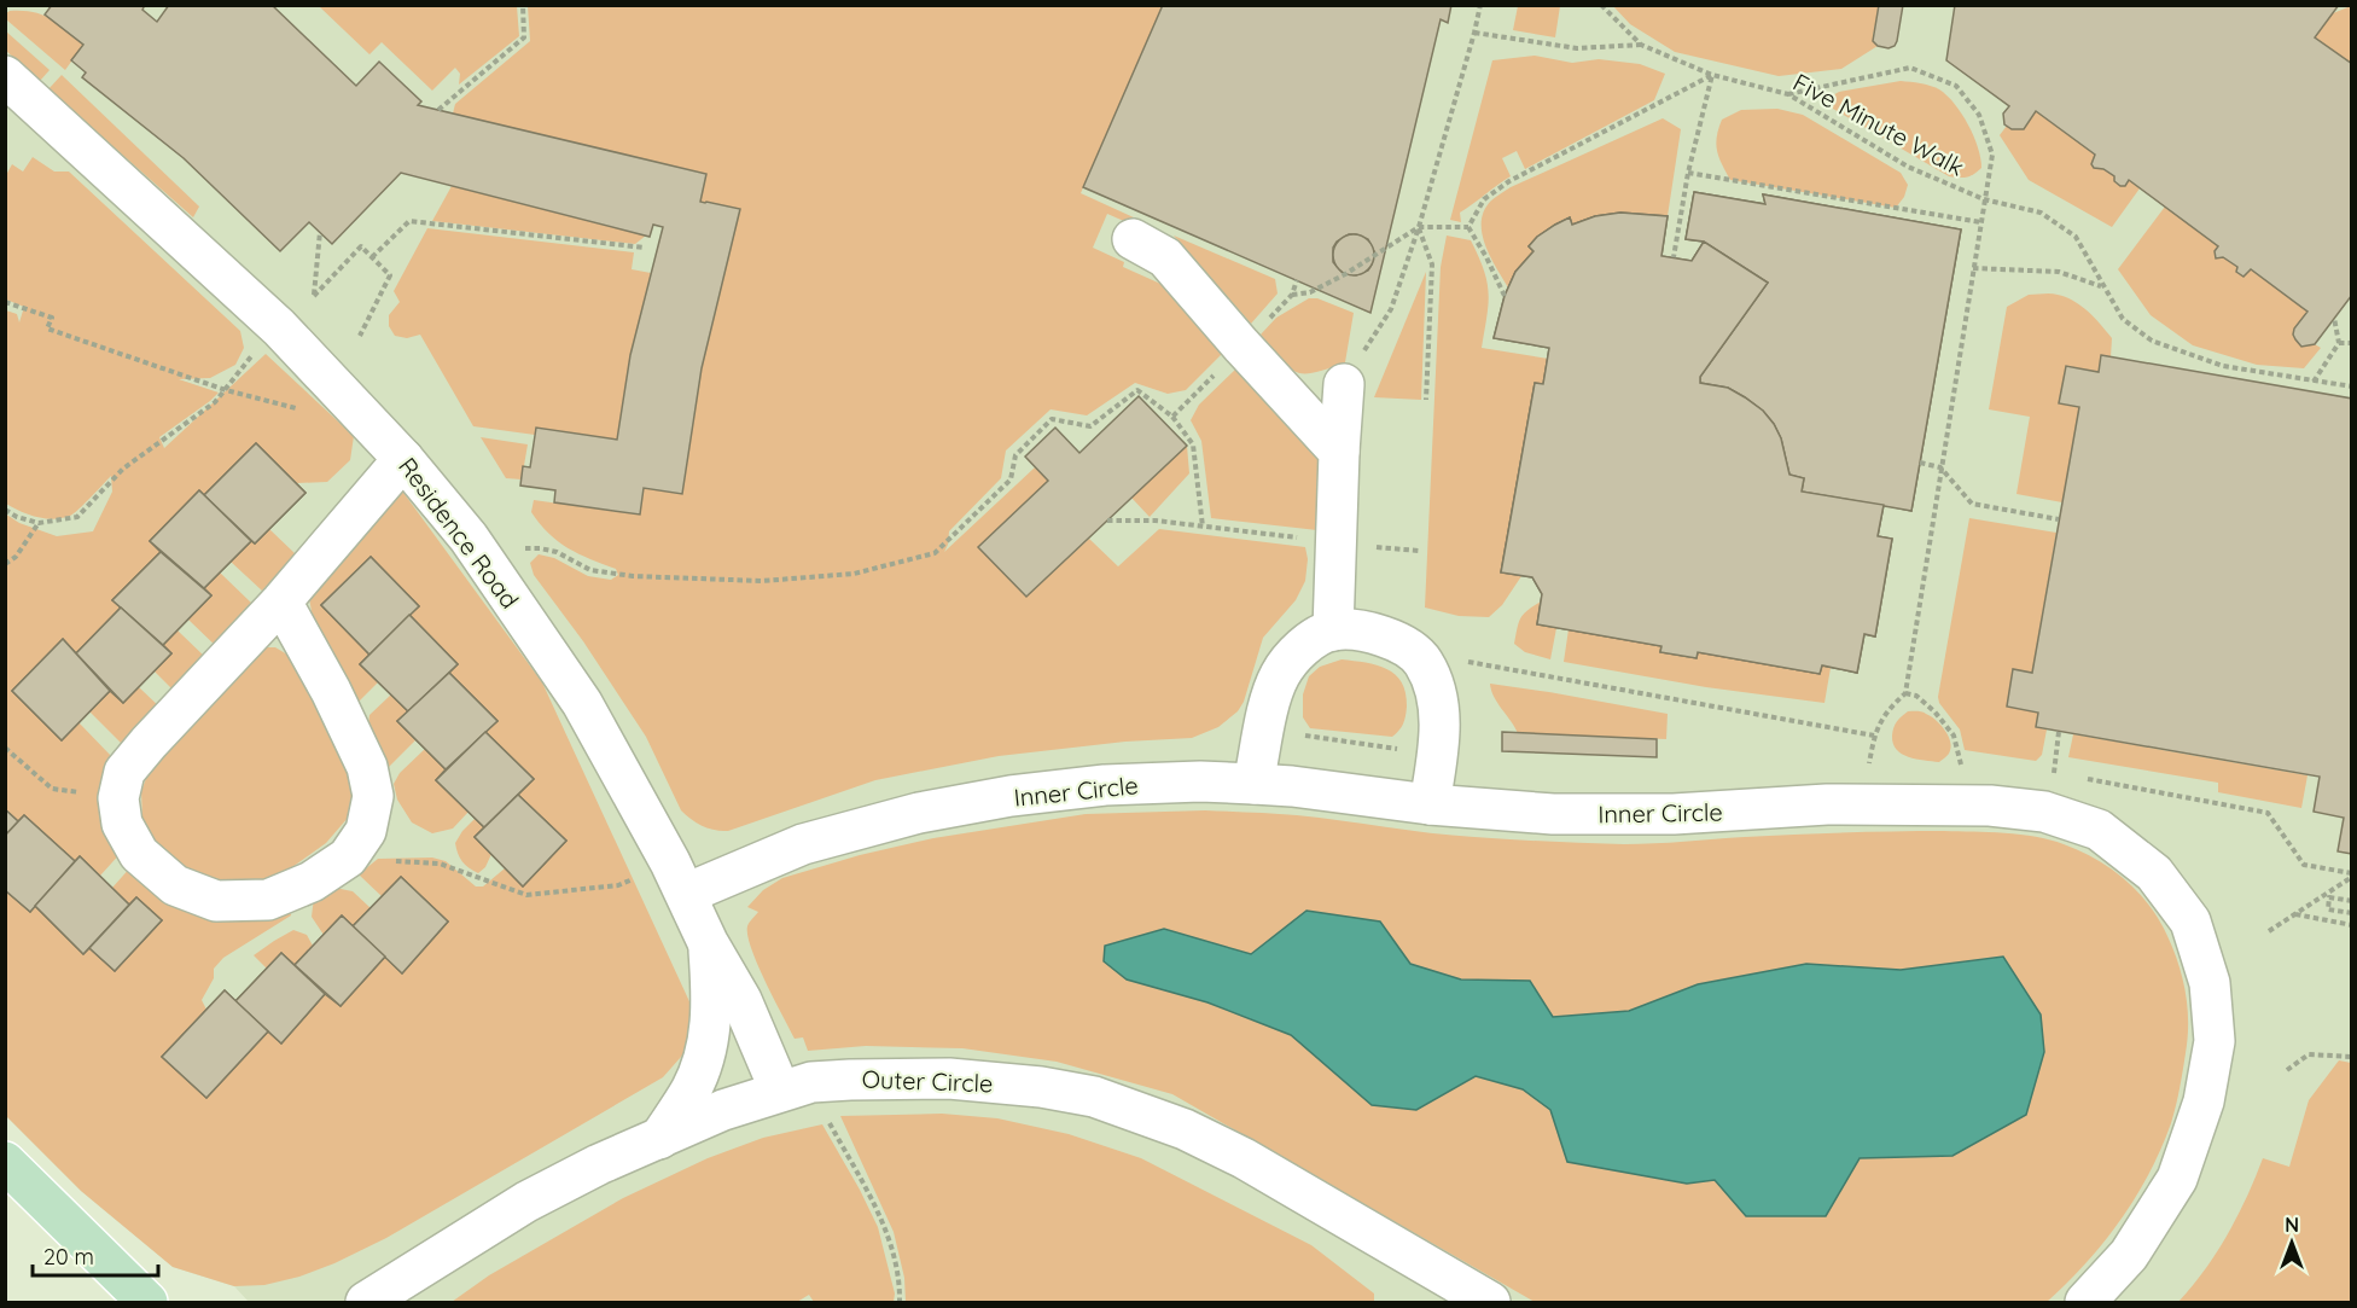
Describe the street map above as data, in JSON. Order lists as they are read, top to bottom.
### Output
{
  "streets": {
    "street": ["Residence Road", "Inner Circle", "Outer Circle"],
    "path": ["Five Minute Walk"]
  },
  "crossings": [
    ["Residence Road", "Inner Circle"],
    ["Residence Road", "Outer Circle"]
  ],
  "scale_bar": "20 m",
  "north": "top"
}
